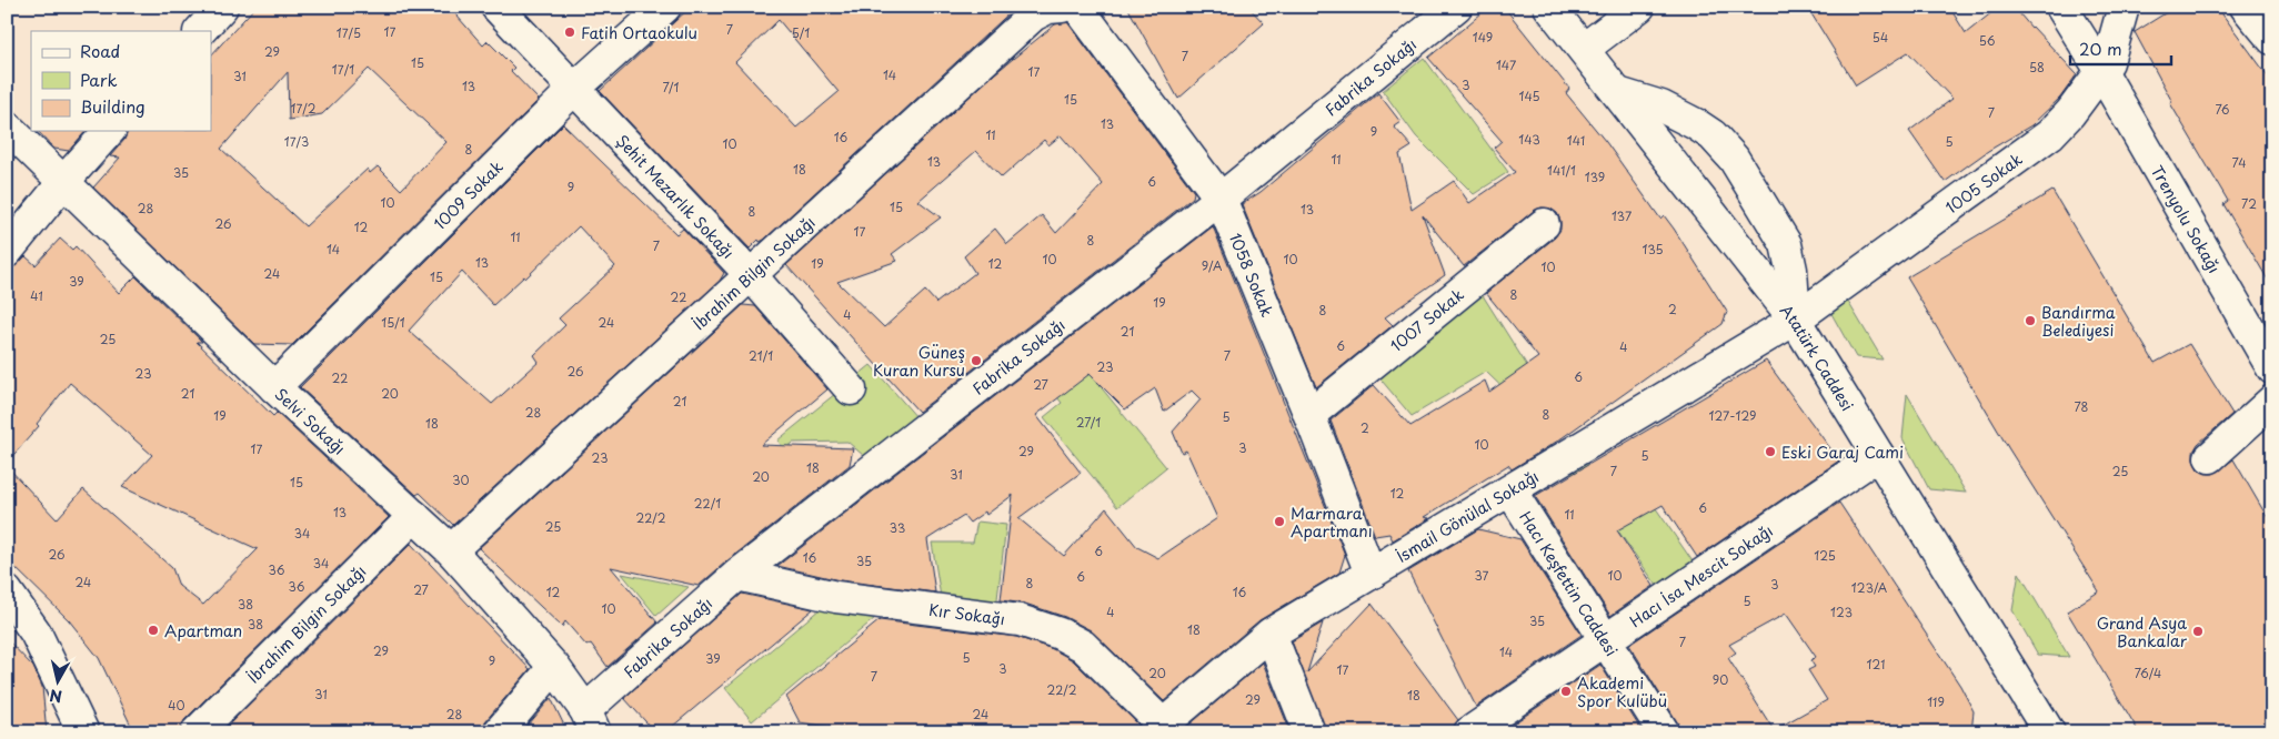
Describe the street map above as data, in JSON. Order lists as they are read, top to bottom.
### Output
{
  "streets": {
    "street": [
      "Fabrika Sokağı",
      "1005 Sokak",
      "1009 Sokak",
      "Şehit Mezarlık Sokağı",
      "Trenyolu Sokağı",
      "İbrahim Bilgin Sokağı",
      "1058 Sokak",
      "1007 Sokak",
      "Atatürk Caddesi",
      "Selvi Sokağı",
      "İsmail Gönülal Sokağı",
      "Hacı İsa Mescit Sokağı",
      "Hacı Keşfettin Caddesi",
      "Kır Sokağı"
    ]
  },
  "crossings": [
    ["Fabrika Sokağı", "1058 Sokak"],
    ["Fabrika Sokağı", "Selvi Sokağı"],
    ["Fabrika Sokağı", "Kır Sokağı"],
    ["1005 Sokak", "Trenyolu Sokağı"],
    ["1005 Sokak", "Atatürk Caddesi"],
    ["1005 Sokak", "İsmail Gönülal Sokağı"],
    ["1009 Sokak", "Şehit Mezarlık Sokağı"],
    ["1009 Sokak", "Selvi Sokağı"],
    ["Şehit Mezarlık Sokağı", "İbrahim Bilgin Sokağı"],
    ["İbrahim Bilgin Sokağı", "Selvi Sokağı"],
    ["1058 Sokak", "1007 Sokak"],
    ["1058 Sokak", "İsmail Gönülal Sokağı"],
    ["Atatürk Caddesi", "İsmail Gönülal Sokağı"],
    ["Atatürk Caddesi", "Hacı İsa Mescit Sokağı"],
    ["İsmail Gönülal Sokağı", "Hacı Keşfettin Caddesi"],
    ["İsmail Gönülal Sokağı", "Kır Sokağı"],
    ["Hacı İsa Mescit Sokağı", "Hacı Keşfettin Caddesi"]
  ],
  "places": [
    "Fatih Ortaokulu",
    "Bandırma Belediyesi",
    "Güneş Kuran Kursu",
    "Eski Garaj Cami",
    "Marmara Apartmanı",
    "Apartman",
    "Grand Asya Bankalar",
    "Akademi Spor Kulübü"
  ],
  "house_numbers": [
    "7",
    "17",
    "17/5",
    "5/1",
    "149",
    "54",
    "56",
    "29",
    "7",
    "15",
    "147",
    "58",
    "17/1",
    "17",
    "14",
    "31",
    "3",
    "13",
    "7/1",
    "145",
    "15",
    "17/2",
    "76",
    "7",
    "13",
    "9",
    "11",
    "16",
    "143",
    "141",
    "17/3",
    "5",
    "10",
    "8",
    "11",
    "13",
    "74",
    "18",
    "141/1",
    "35",
    "139",
    "6",
    "9",
    "10",
    "72",
    "15",
    "28",
    "13",
    "8",
    "137",
    "26",
    "12",
    "17",
    "11",
    "8",
    "7",
    "14",
    "135",
    "10",
    "10",
    "13",
    "19",
    "12",
    "9/A",
    "10",
    "24",
    "15",
    "39",
    "8",
    "41",
    "22",
    "19",
    "2",
    "8",
    "4",
    "15/1",
    "24",
    "21",
    "25",
    "6",
    "4",
    "21/1",
    "7",
    "23",
    "26",
    "23",
    "6",
    "22",
    "27",
    "21",
    "20",
    "21",
    "78",
    "28",
    "8",
    "19",
    "127-129",
    "5",
    "27/1",
    "18",
    "2",
    "10",
    "3",
    "17",
    "29",
    "5",
    "23",
    "18",
    "7",
    "25",
    "31",
    "20",
    "30",
    "15",
    "12",
    "22/1",
    "6",
    "13",
    "11",
    "22/2",
    "25",
    "33",
    "34",
    "6",
    "26",
    "125",
    "16",
    "35",
    "34",
    "36",
    "37",
    "10",
    "6",
    "24",
    "8",
    "3",
    "36",
    "123/A",
    "27",
    "12",
    "16",
    "5",
    "38",
    "10",
    "4",
    "123",
    "35",
    "38",
    "18",
    "7",
    "29",
    "14",
    "5",
    "39",
    "9",
    "121",
    "3",
    "17",
    "20",
    "76/4",
    "7",
    "90",
    "22/2",
    "31",
    "18",
    "29",
    "119",
    "40",
    "28",
    "24"
  ],
  "legend": ["Road", "Park", "Building"],
  "scale_bar": "20 m",
  "north": "bottom"
}
